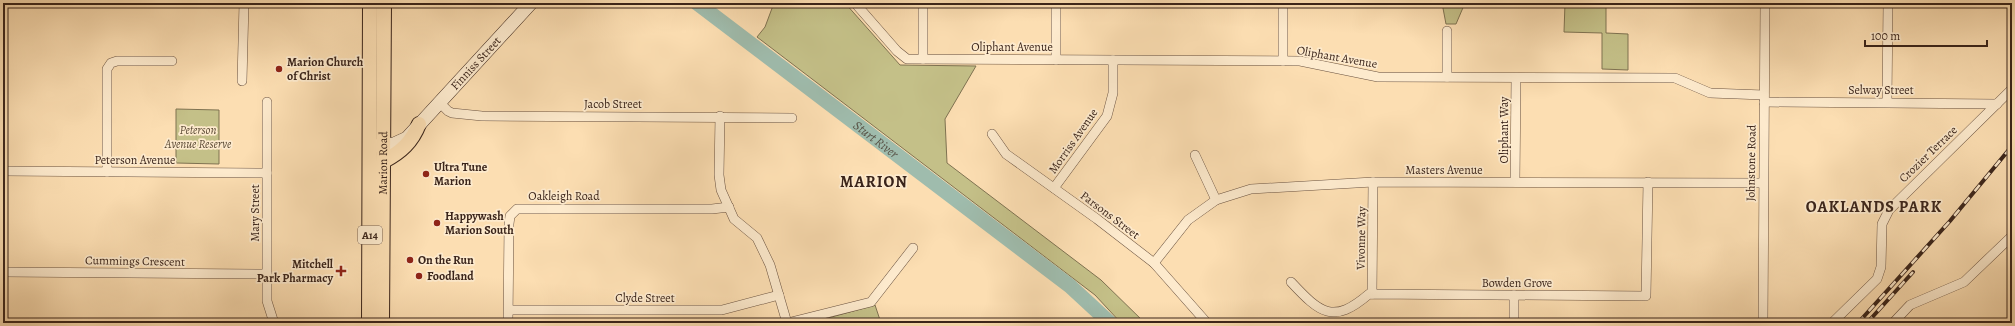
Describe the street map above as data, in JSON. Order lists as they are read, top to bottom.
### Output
{
  "streets": {
    "main road": ["Marion Road", "A14"],
    "street": [
      "Oliphant Avenue",
      "Finniss Street",
      "Selway Street",
      "Jacob Street",
      "Oliphant Way",
      "Morriss Avenue",
      "Crozier Terrace",
      "Peterson Avenue",
      "Johnstone Road",
      "Masters Avenue",
      "Oakleigh Road",
      "Mary Street",
      "Parsons Street",
      "Vivonne Way",
      "Cummings Crescent",
      "Bowden Grove",
      "Clyde Street"
    ]
  },
  "crossings": [
    ["Oliphant Avenue", "Selway Street"],
    ["Oliphant Avenue", "Oliphant Way"],
    ["Oliphant Avenue", "Morriss Avenue"],
    ["Oliphant Avenue", "Johnstone Road"],
    ["Finniss Street", "Jacob Street"],
    ["Finniss Street", "Marion Road"],
    ["Selway Street", "Crozier Terrace"],
    ["Selway Street", "Johnstone Road"],
    ["Oliphant Way", "Masters Avenue"],
    ["Morriss Avenue", "Parsons Street"],
    ["Peterson Avenue", "Mary Street"],
    ["Johnstone Road", "Masters Avenue"],
    ["Masters Avenue", "Parsons Street"],
    ["Masters Avenue", "Vivonne Way"],
    ["Masters Avenue", "Bowden Grove"],
    ["Oakleigh Road", "Clyde Street"],
    ["Mary Street", "Cummings Crescent"],
    ["Vivonne Way", "Bowden Grove"]
  ],
  "districts": ["MARION", "OAKLANDS PARK"],
  "water": ["Sturt River"],
  "parks": ["Peterson Avenue Reserve"],
  "places": {
    "other": [
      "Marion Church of Christ",
      "Ultra Tune Marion",
      "Happywash Marion South",
      "On the Run",
      "Foodland"
    ],
    "health": ["Mitchell Park Pharmacy"]
  },
  "scale_bar": "100 m"
}
